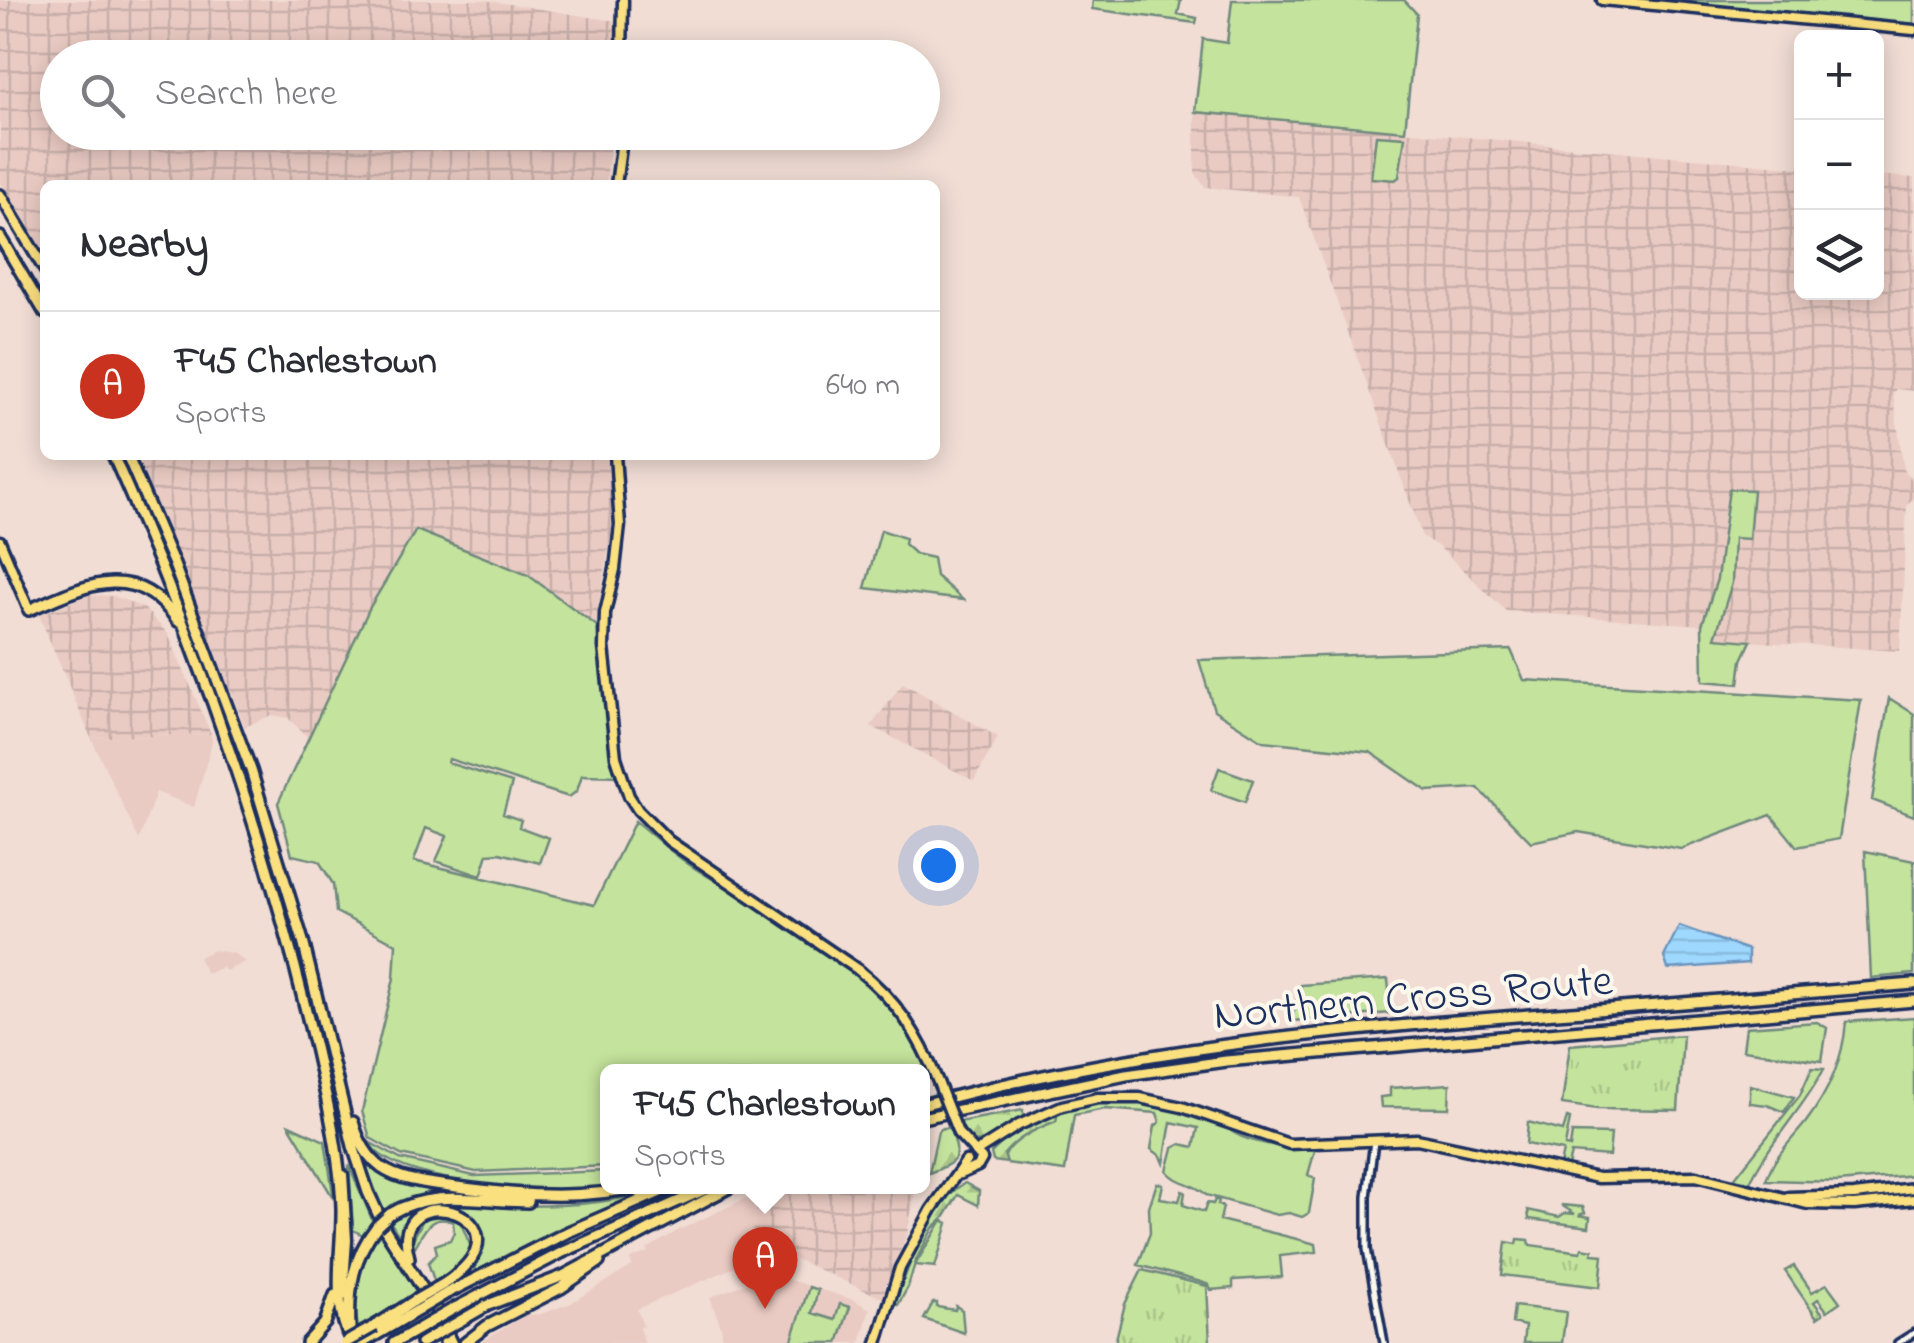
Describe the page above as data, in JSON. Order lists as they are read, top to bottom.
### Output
{
  "streets": {
    "highway": ["Northern Cross Route"]
  },
  "page": {
    "map_buttons": ["+", "−"],
    "search": "Search here",
    "heading": "Nearby",
    "list": [
      {
        "mark": "A",
        "name": "F45 Charlestown",
        "note": "Sports",
        "value": "640 m"
      }
    ],
    "popup": ["F45 Charlestown", "Sports"],
    "pins": "A"
  }
}
